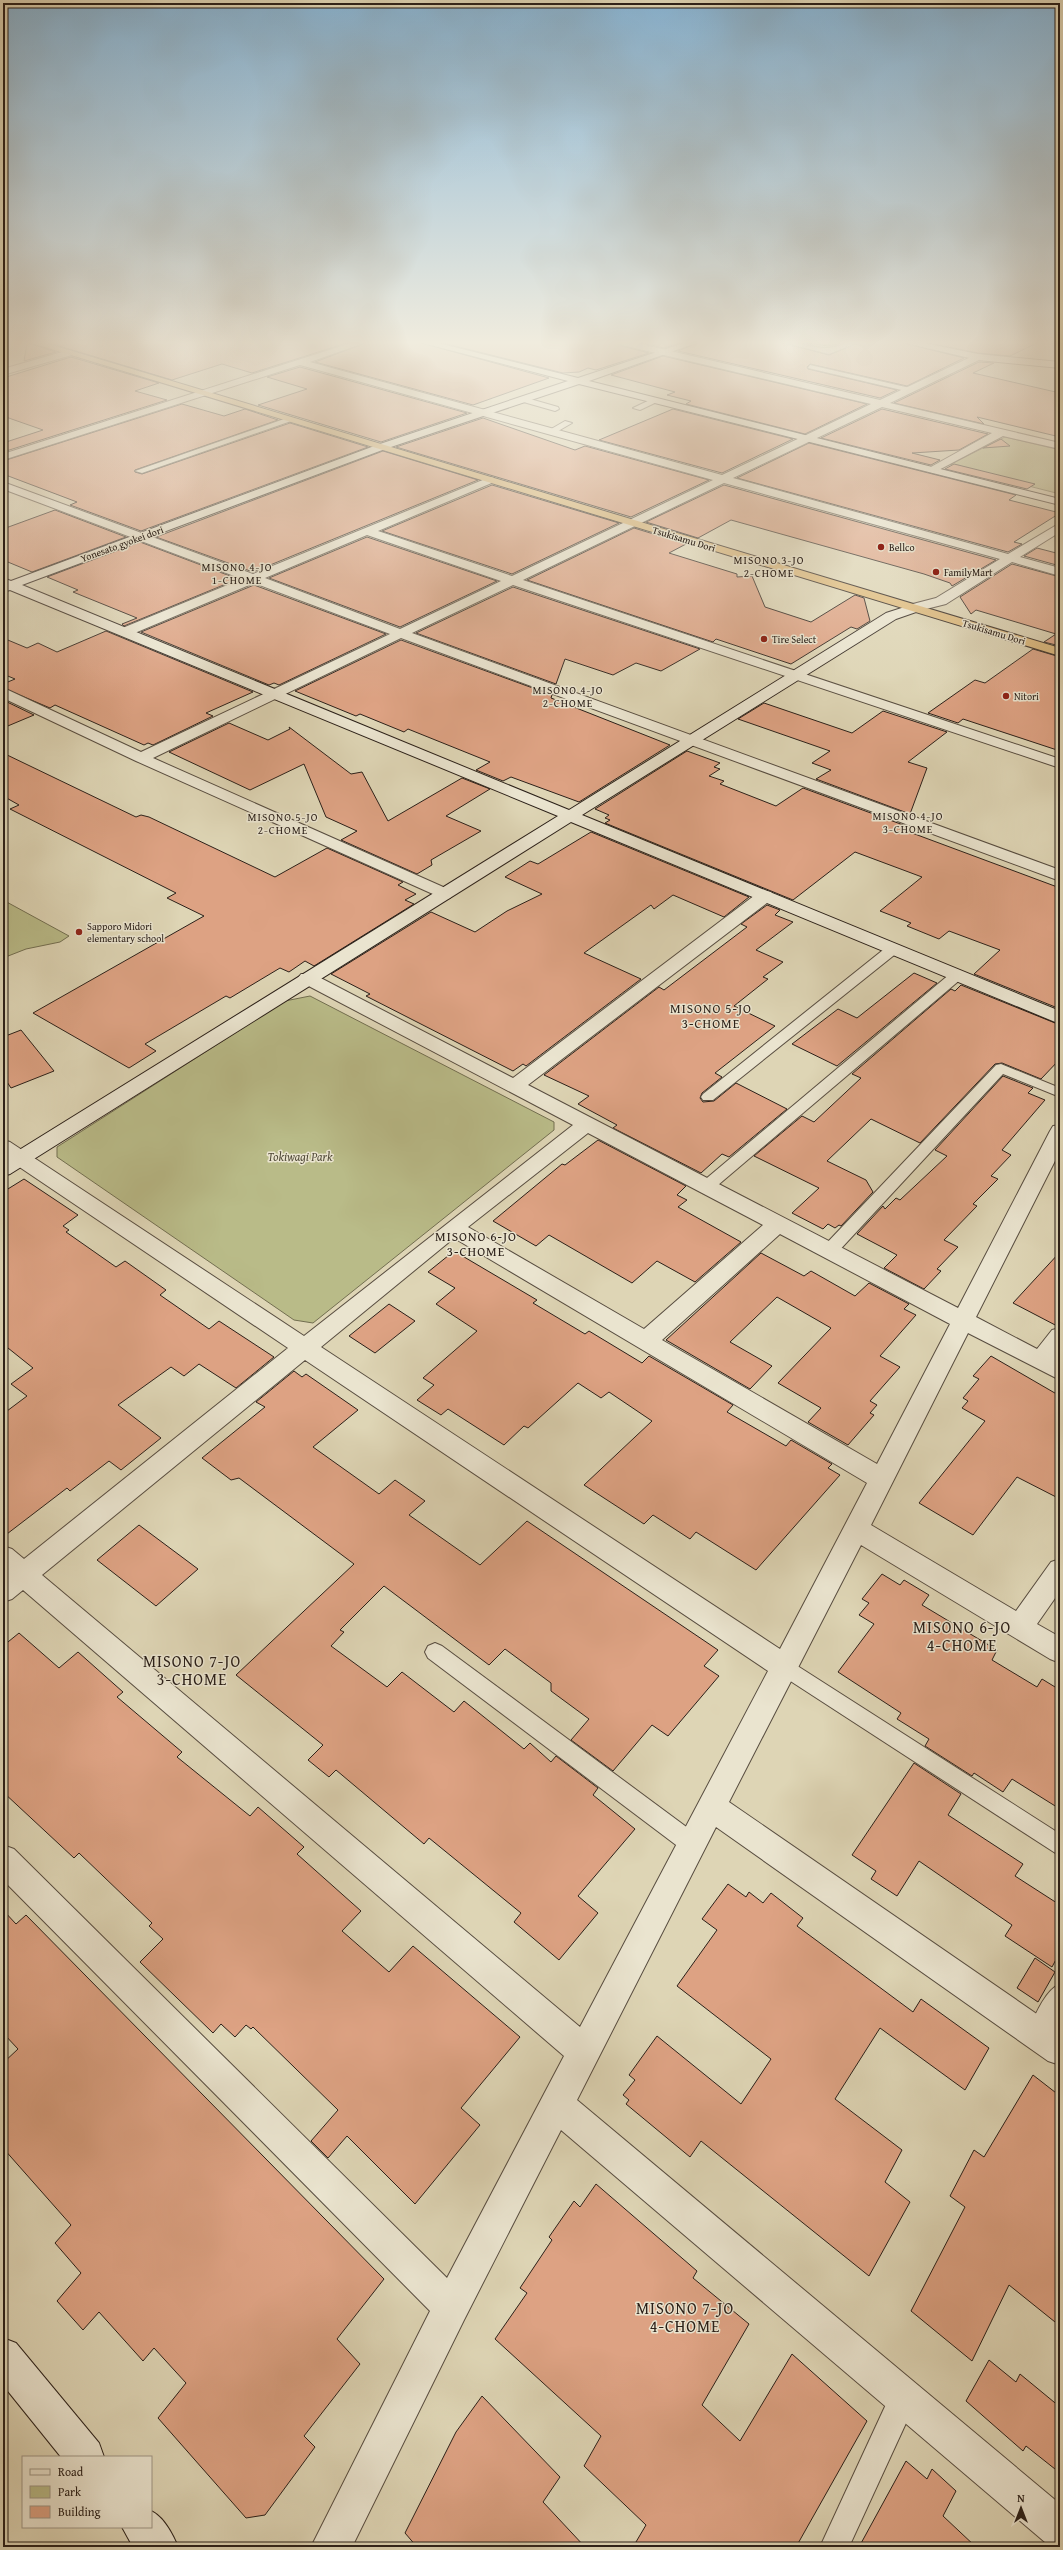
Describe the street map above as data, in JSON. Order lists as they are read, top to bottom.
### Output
{
  "streets": {
    "highway": ["Tsukisamu Dori"],
    "street": ["Yonesato gyokei dori"]
  },
  "districts": [
    "MISONO 3-JO 2-CHOME",
    "MISONO 4-JO 1-CHOME",
    "MISONO 4-JO 2-CHOME",
    "MISONO 4-JO 3-CHOME",
    "MISONO 5-JO 2-CHOME",
    "MISONO 5-JO 3-CHOME",
    "MISONO 6-JO 3-CHOME",
    "MISONO 6-JO 4-CHOME",
    "MISONO 7-JO 3-CHOME",
    "MISONO 7-JO 4-CHOME"
  ],
  "parks": ["Tokiwagi Park"],
  "places": [
    "Bellco",
    "FamilyMart",
    "Tire Select",
    "Nitori",
    "Sapporo Midori elementary school"
  ],
  "legend": ["Road", "Park", "Building"],
  "north": "top"
}
